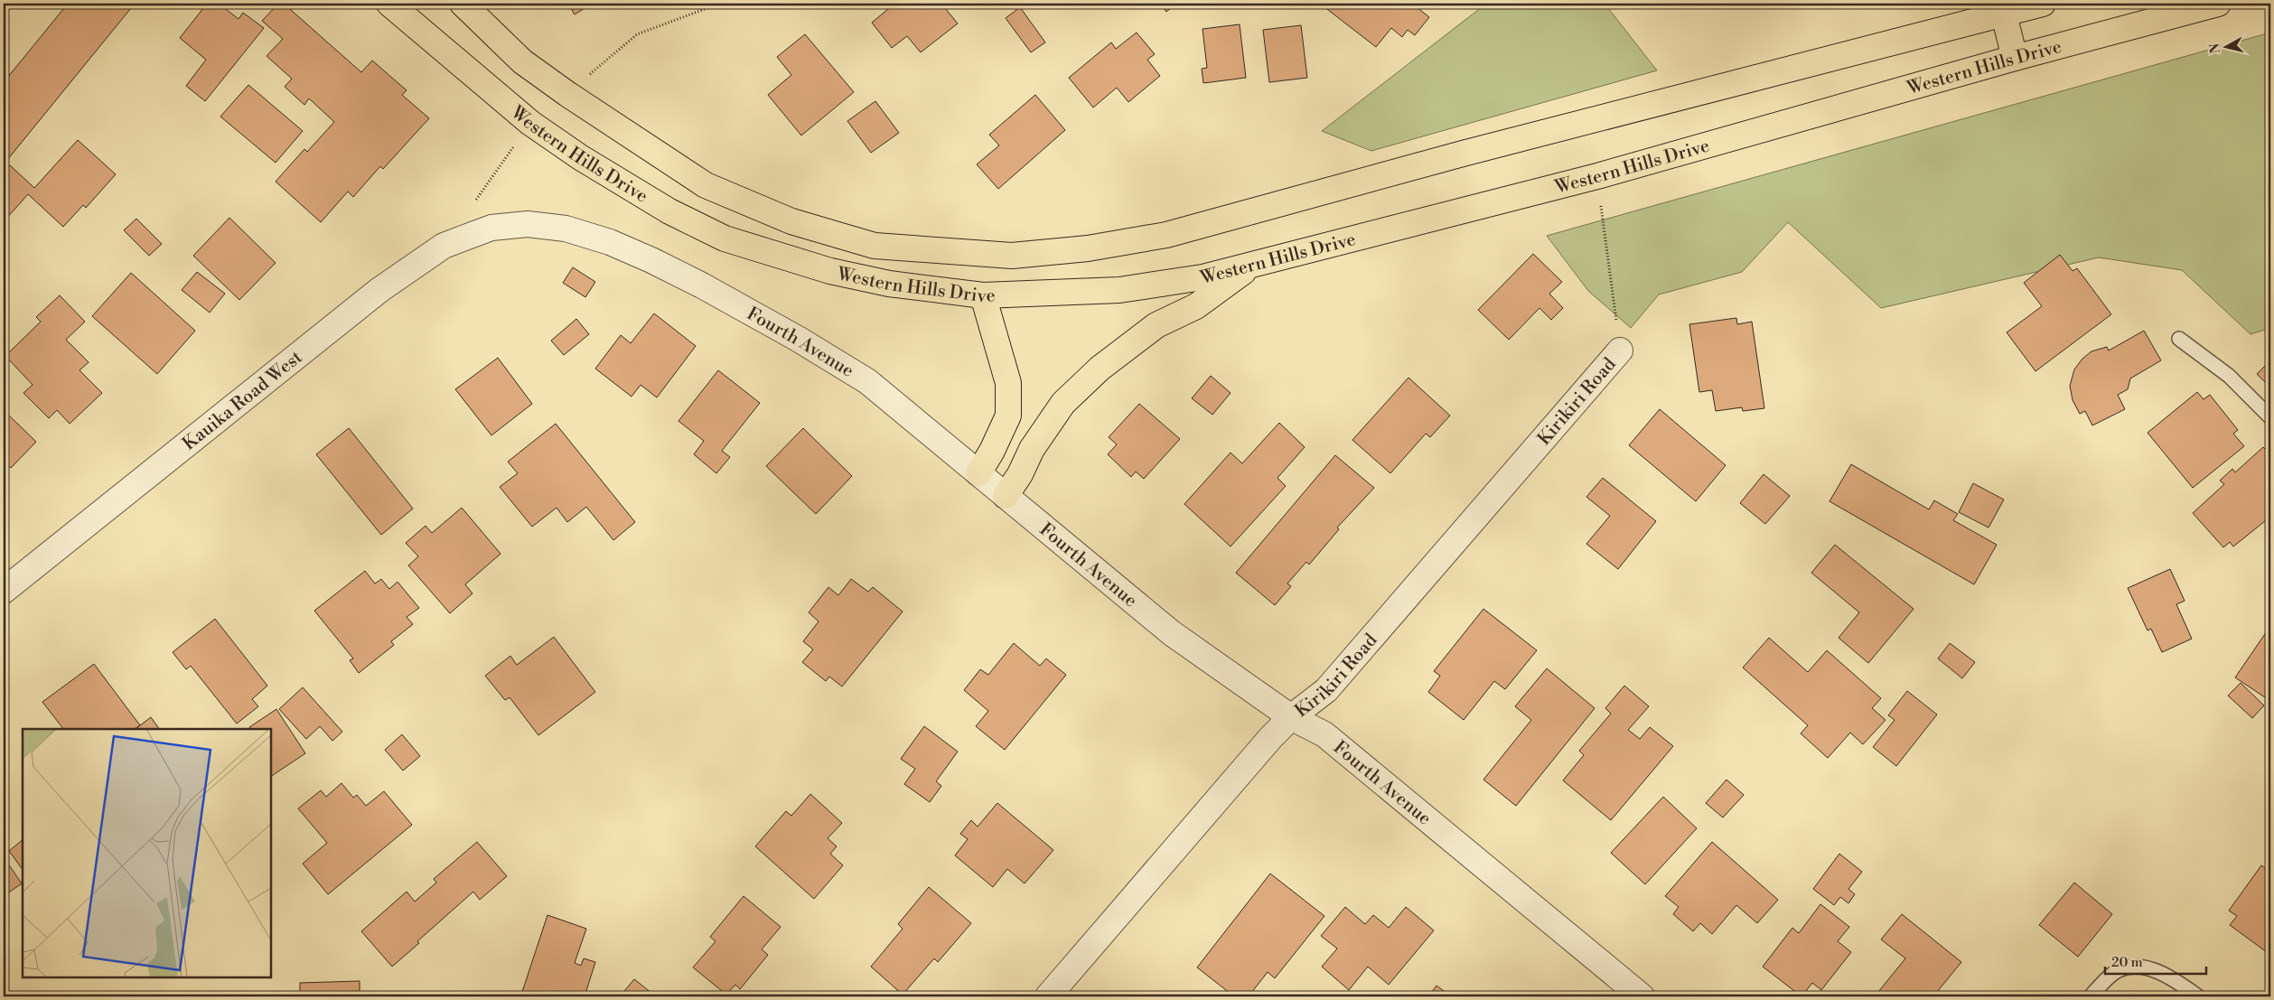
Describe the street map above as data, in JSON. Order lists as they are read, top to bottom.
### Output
{
  "streets": {
    "highway": ["Western Hills Drive"],
    "street": ["Fourth Avenue", "Kauika Road West", "Kirikiri Road"]
  },
  "crossings": [
    ["Fourth Avenue", "Kauika Road West"],
    ["Fourth Avenue", "Kirikiri Road"]
  ],
  "scale_bar": "20 m",
  "north": "left"
}
